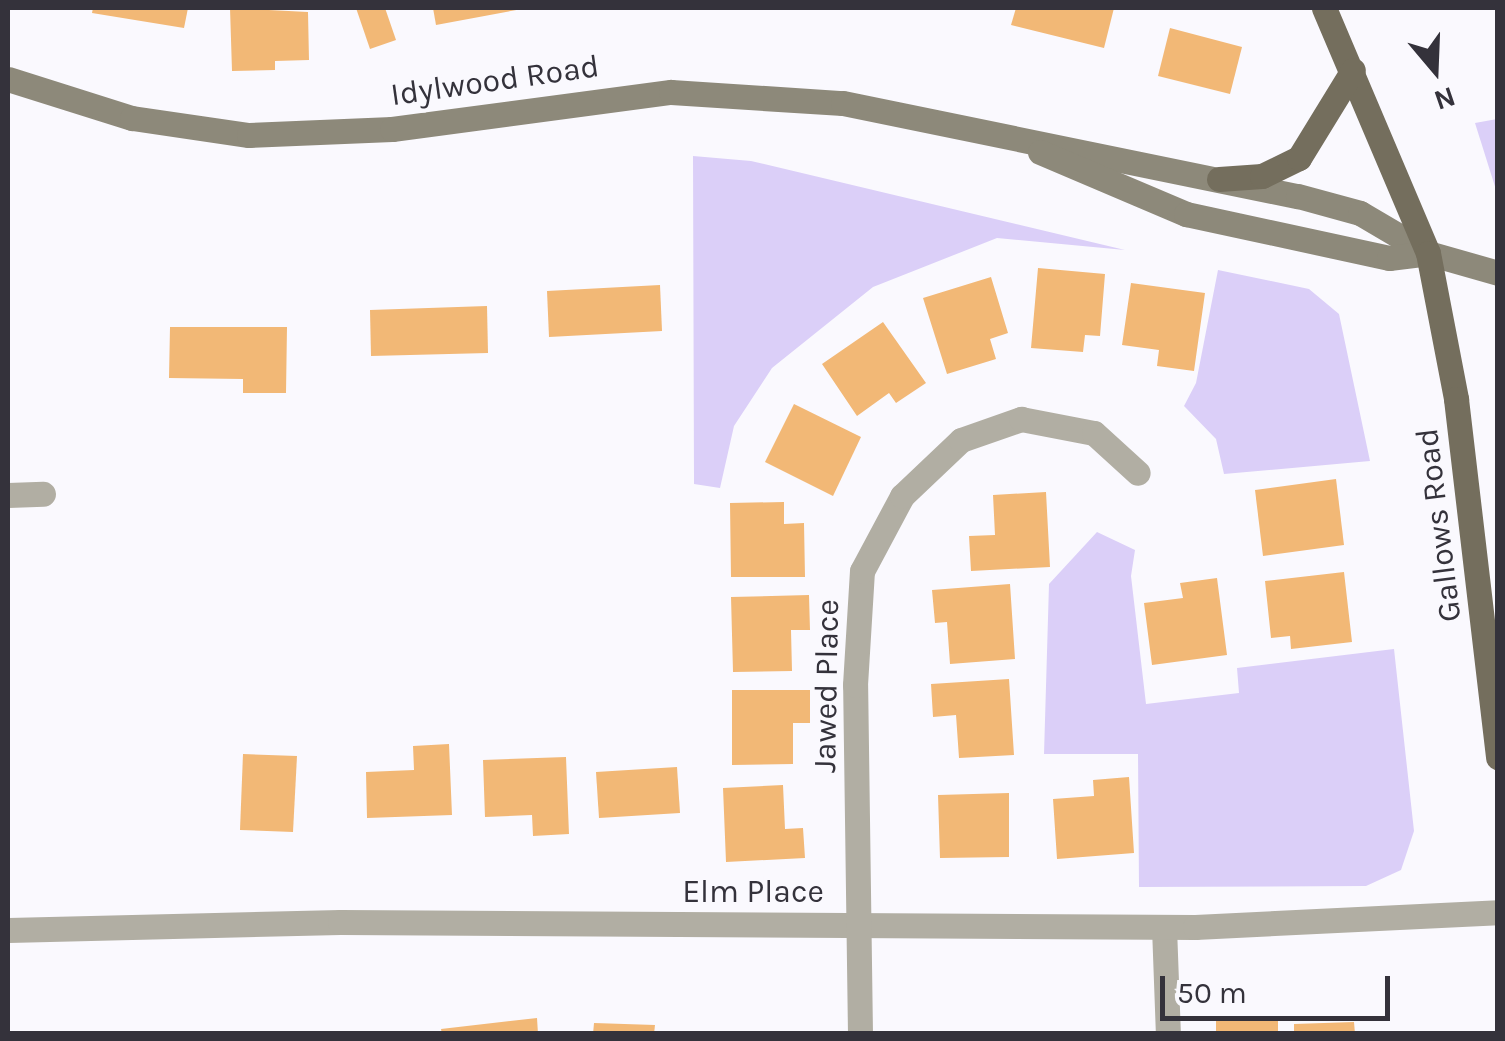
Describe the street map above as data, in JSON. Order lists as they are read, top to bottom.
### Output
{
  "streets": {
    "main road": ["Idylwood Road", "Gallows Road"],
    "street": ["Jawed Place", "Elm Place"]
  },
  "crossings": [
    ["Idylwood Road", "Gallows Road"],
    ["Jawed Place", "Elm Place"]
  ],
  "scale_bar": "50 m",
  "north": "bottom"
}
